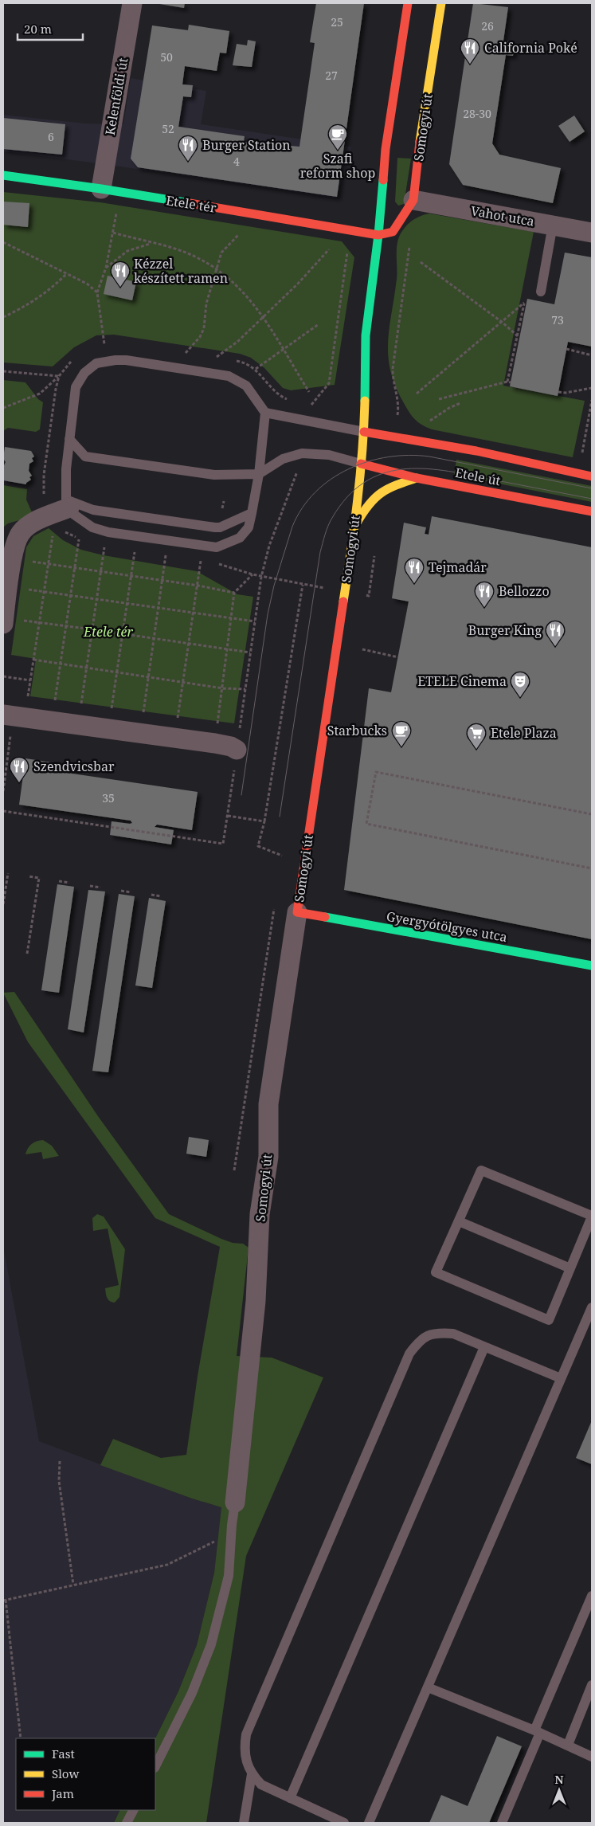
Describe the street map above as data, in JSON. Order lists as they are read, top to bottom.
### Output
{
  "streets": {
    "main road": [
      "Somogyi út",
      "Etele tér",
      "Etele út",
      "Gyergyótölgyes utca"
    ],
    "street": ["Kelenföldi út", "Vahot utca"]
  },
  "crossings": [
    ["Kelenföldi út", "Etele tér"],
    ["Somogyi út", "Etele tér"],
    ["Somogyi út", "Vahot utca"],
    ["Somogyi út", "Etele út"],
    ["Somogyi út", "Gyergyótölgyes utca"]
  ],
  "parks": ["Etele tér"],
  "places": {
    "restaurant": [
      "California Poké",
      "Burger Station",
      "Kézzel készített ramen",
      "Tejmadár",
      "Bellozzo",
      "Burger King",
      "Szendvicsbar"
    ],
    "cafe": ["Szafi reform shop", "Starbucks"],
    "theatre": ["ETELE Cinema"],
    "supermarket": ["Etele Plaza"]
  },
  "house_numbers": [
    "25",
    "26",
    "50",
    "27",
    "28-30",
    "52",
    "6",
    "4",
    "73",
    "35"
  ],
  "legend": ["Fast", "Slow", "Jam"],
  "scale_bar": "20 m",
  "north": "top"
}
